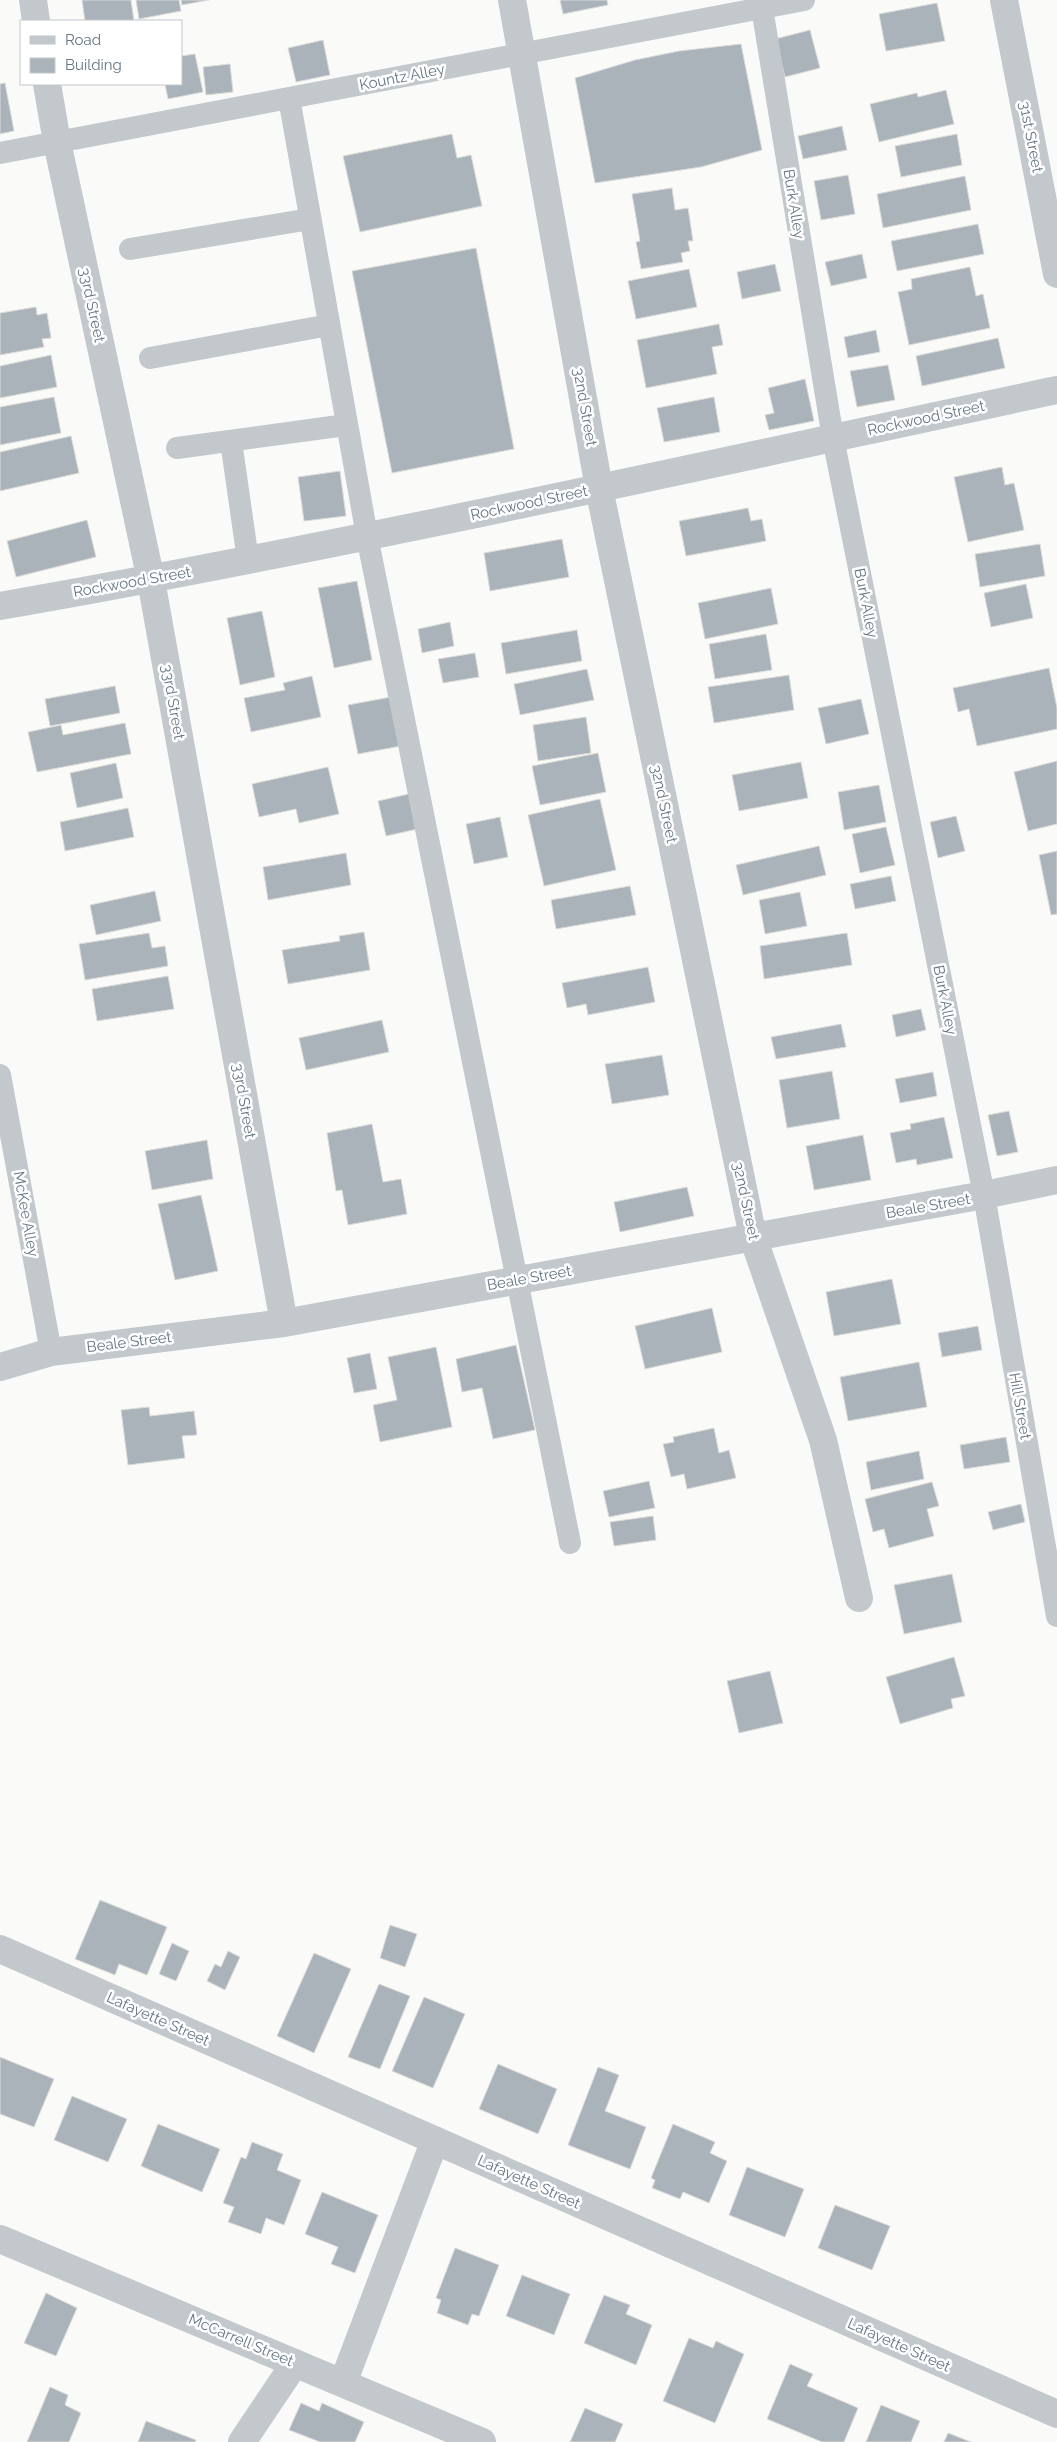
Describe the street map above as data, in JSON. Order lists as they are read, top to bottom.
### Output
{
  "streets": {
    "street": [
      "31st Street",
      "33rd Street",
      "32nd Street",
      "Rockwood Street",
      "Beale Street",
      "Lafayette Street",
      "McCarrell Street"
    ],
    "lane": [
      "Kountz Alley",
      "Burk Alley",
      "McKee Alley",
      "Hill Street"
    ]
  },
  "crossings": [
    ["Kountz Alley", "Burk Alley"],
    ["Kountz Alley", "33rd Street"],
    ["Kountz Alley", "32nd Street"],
    ["Burk Alley", "Rockwood Street"],
    ["Burk Alley", "Beale Street"],
    ["Burk Alley", "Hill Street"],
    ["33rd Street", "Rockwood Street"],
    ["33rd Street", "Beale Street"],
    ["32nd Street", "Rockwood Street"],
    ["32nd Street", "Beale Street"],
    ["Beale Street", "McKee Alley"],
    ["Beale Street", "Hill Street"]
  ],
  "legend": ["Road", "Building"]
}
